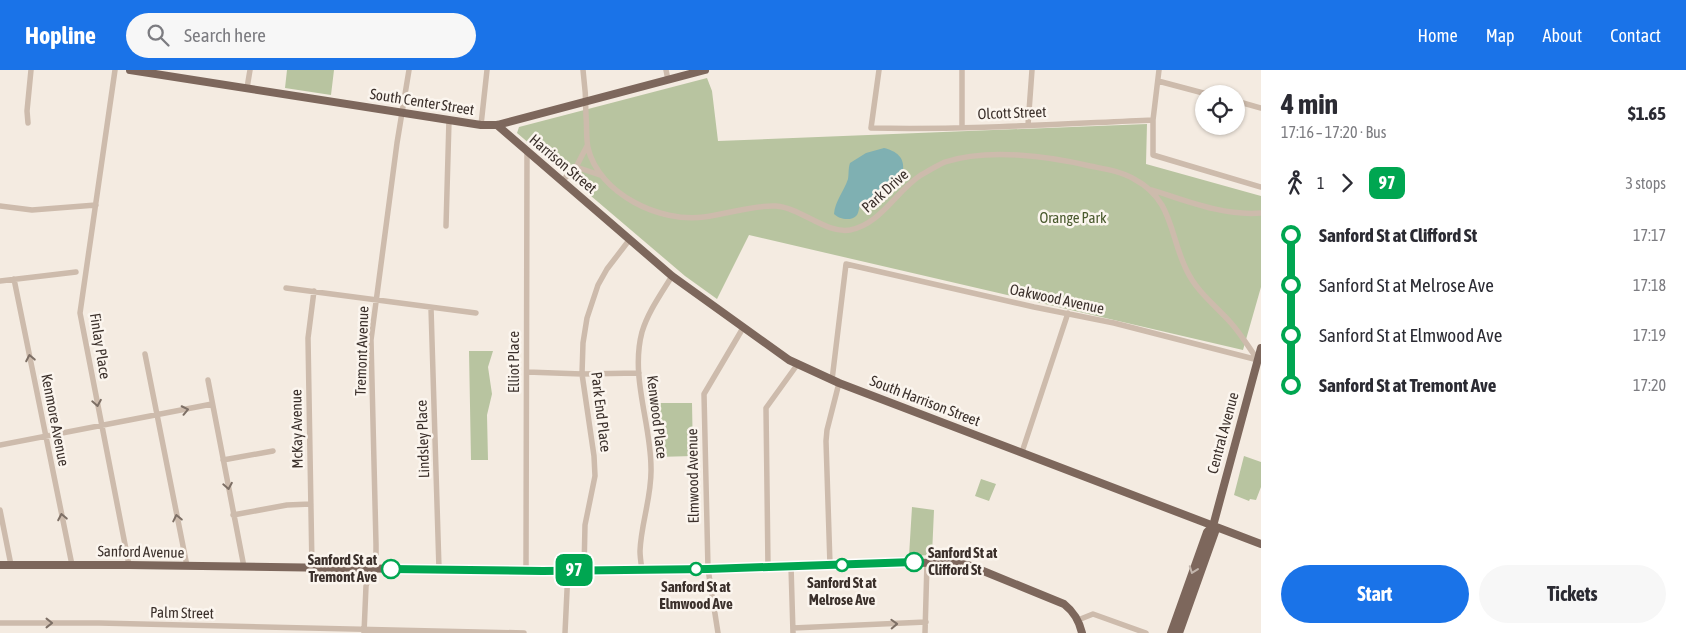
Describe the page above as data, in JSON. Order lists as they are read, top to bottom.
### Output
{
  "streets": {
    "main road": [
      "South Center Street",
      "Harrison Street",
      "South Harrison Street",
      "Central Avenue",
      "Sanford Avenue"
    ],
    "street": [
      "Olcott Street",
      "Park Drive",
      "Oakwood Avenue",
      "Finlay Place",
      "Tremont Avenue",
      "Elliot Place",
      "Park End Place",
      "Kenwood Place",
      "Kenmore Avenue",
      "McKay Avenue",
      "Lindsley Place",
      "Elmwood Avenue",
      "Palm Street"
    ]
  },
  "crossings": [
    ["South Center Street", "Harrison Street"],
    ["South Center Street", "Park Drive"],
    ["South Center Street", "Tremont Avenue"],
    ["Harrison Street", "Elliot Place"],
    ["Harrison Street", "South Harrison Street"],
    ["Park Drive", "Oakwood Avenue"],
    ["Park Drive", "Central Avenue"],
    ["Oakwood Avenue", "South Harrison Street"],
    ["Oakwood Avenue", "Central Avenue"],
    ["Finlay Place", "Sanford Avenue"],
    ["Tremont Avenue", "Sanford Avenue"],
    ["Tremont Avenue", "Palm Street"],
    ["Elliot Place", "Sanford Avenue"],
    ["South Harrison Street", "Park End Place"],
    ["South Harrison Street", "Kenwood Place"],
    ["South Harrison Street", "Central Avenue"],
    ["South Harrison Street", "Elmwood Avenue"],
    ["Park End Place", "Sanford Avenue"],
    ["Kenwood Place", "Sanford Avenue"],
    ["Kenmore Avenue", "Sanford Avenue"],
    ["McKay Avenue", "Sanford Avenue"],
    ["Lindsley Place", "Sanford Avenue"],
    ["Elmwood Avenue", "Sanford Avenue"]
  ],
  "one_way": ["Finlay Place", "Kenmore Avenue", "Palm Street"],
  "parks": ["Orange Park"],
  "places": [
    "Sanford St at Clifford St",
    "Sanford St at Melrose Ave",
    "Sanford St at Tremont Ave",
    "Sanford St at Elmwood Ave"
  ],
  "lines": ["bus line 97"],
  "page": {
    "header": "Hopline",
    "search": "Search here",
    "nav": [
      "Home",
      "Map",
      "About",
      "Contact"
    ],
    "on_map": "97",
    "heading": ["4 min", "17:16 – 17:20 · Bus", "$1.65"],
    "legs": ["1", "97", "3 stops"],
    "list": [
      {
        "name": "Sanford St at Clifford St",
        "value": "17:17"
      },
      {
        "name": "Sanford St at Melrose Ave",
        "value": "17:18"
      },
      {
        "name": "Sanford St at Elmwood Ave",
        "value": "17:19"
      },
      {
        "name": "Sanford St at Tremont Ave",
        "value": "17:20"
      }
    ],
    "buttons": ["Start", "Tickets"]
  }
}
